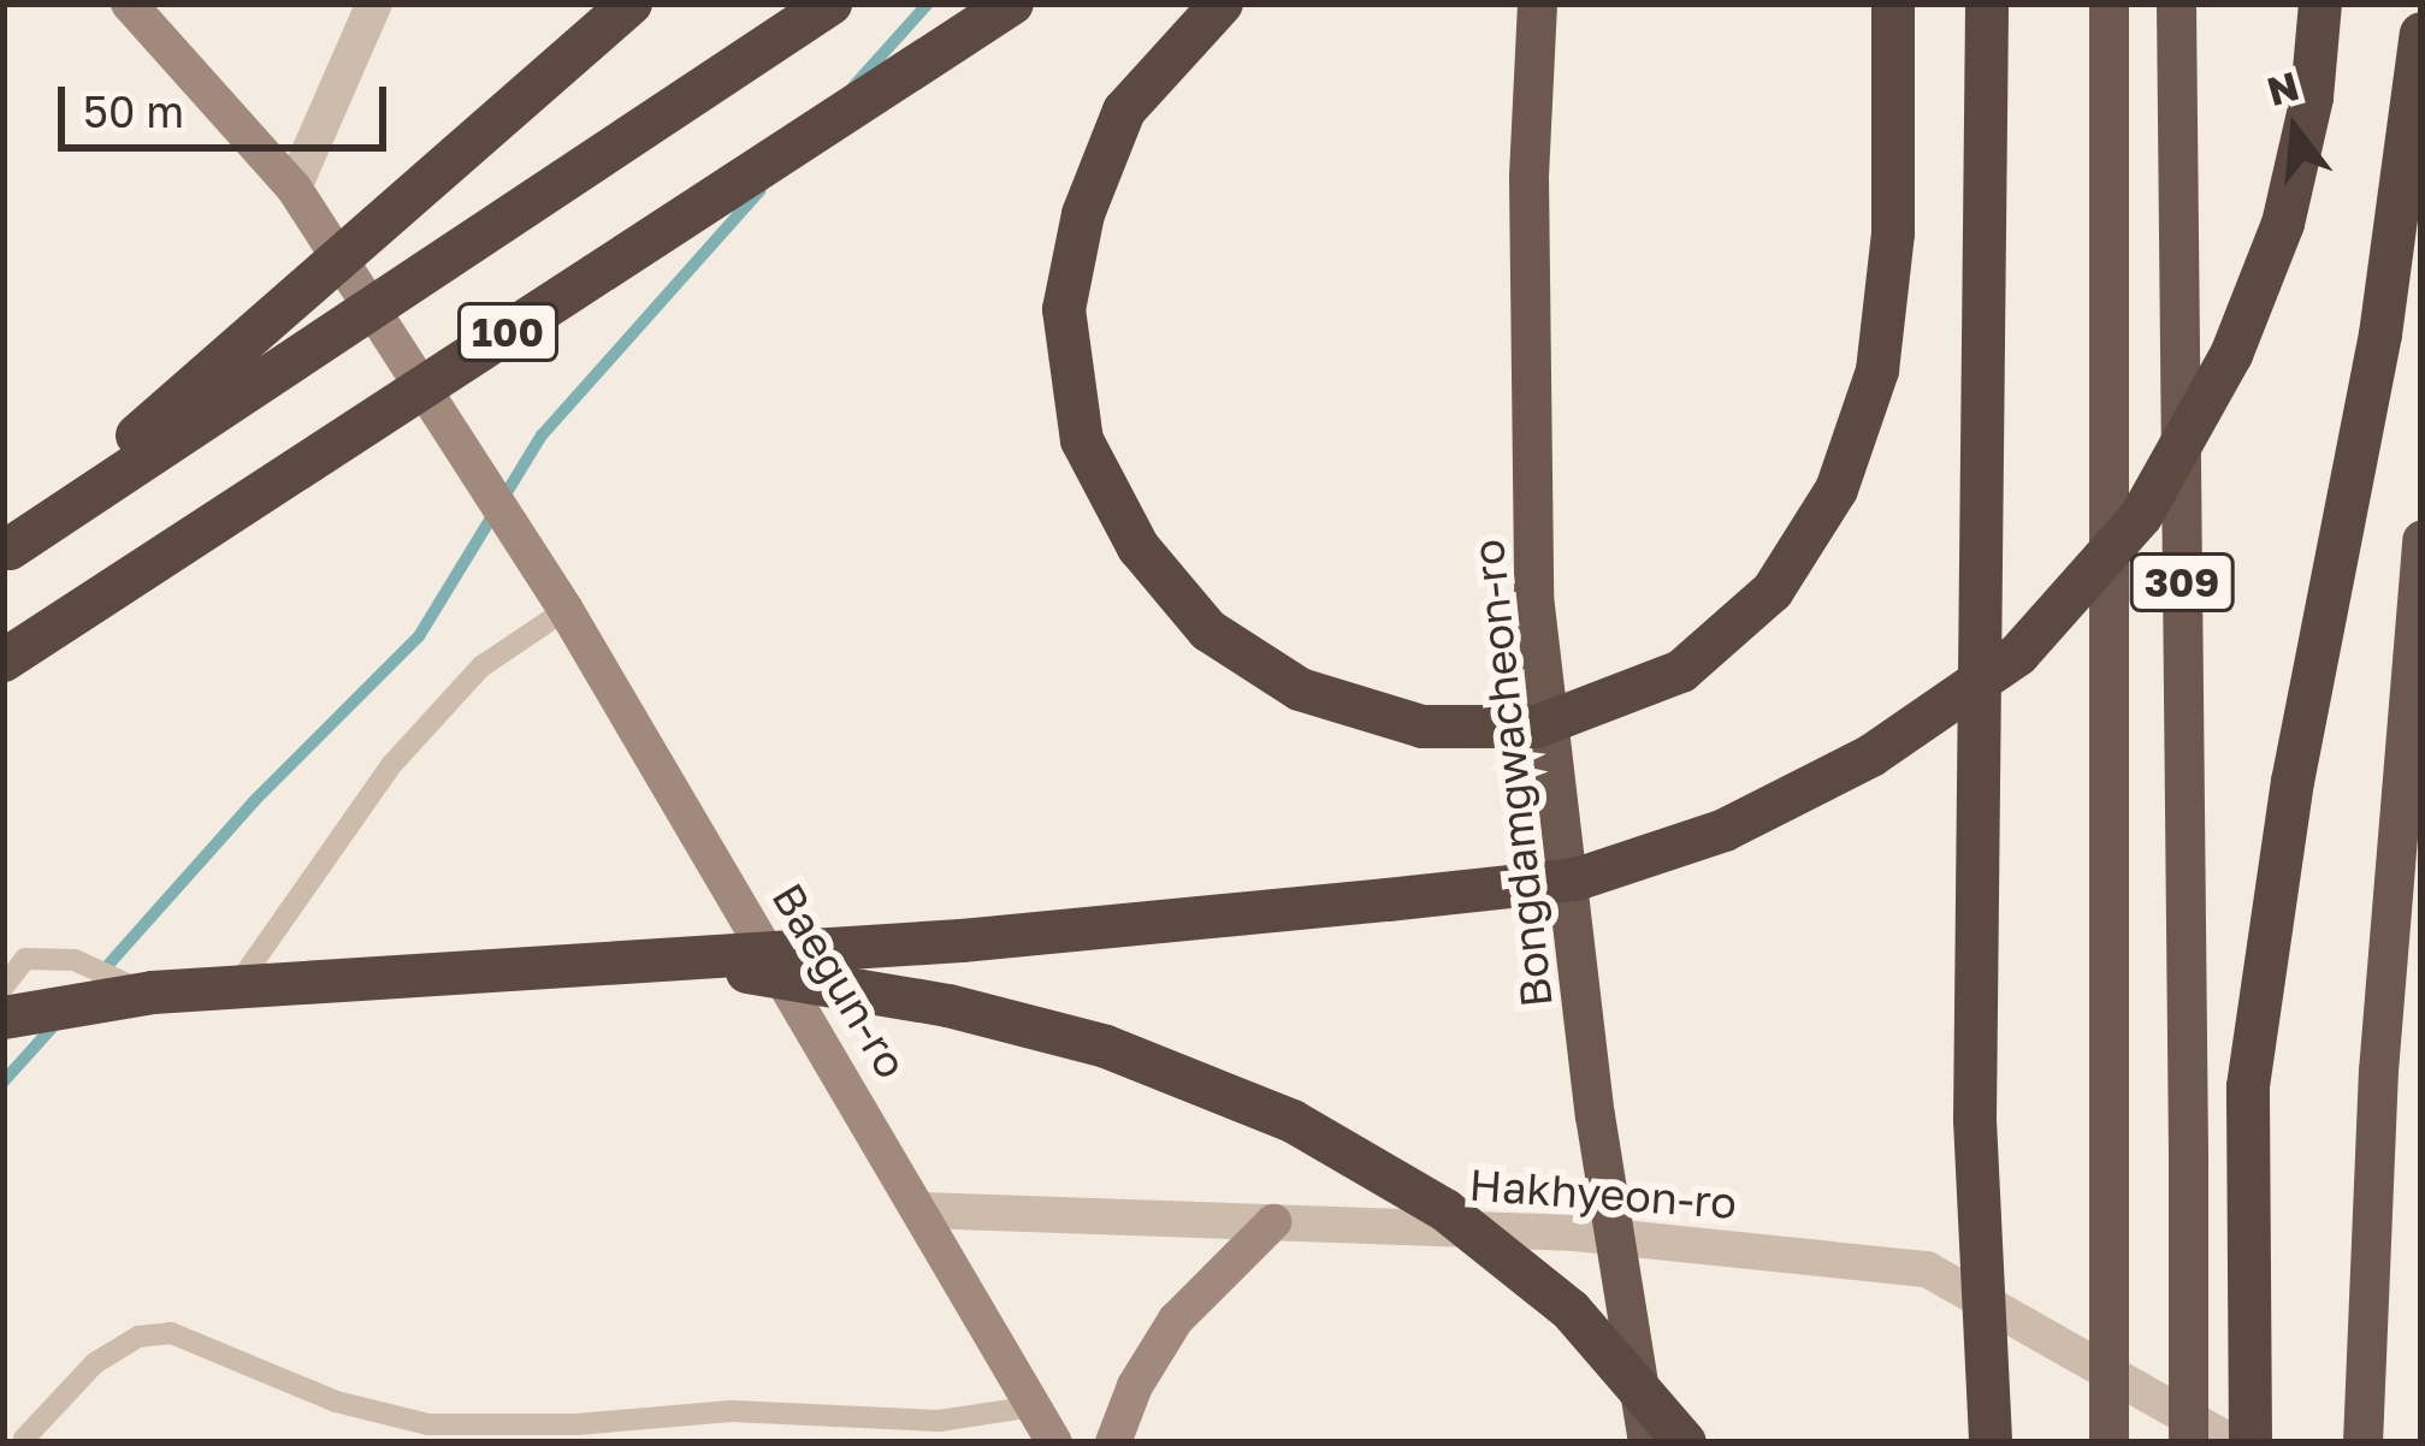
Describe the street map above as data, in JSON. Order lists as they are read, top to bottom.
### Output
{
  "streets": {
    "highway": ["100", "309", "Bongdamgwacheon-ro"],
    "main road": ["Baegun-ro"],
    "street": ["Hakhyeon-ro"]
  },
  "crossings": [
    ["Baegun-ro", "Hakhyeon-ro"]
  ],
  "scale_bar": "50 m",
  "north": "top"
}
